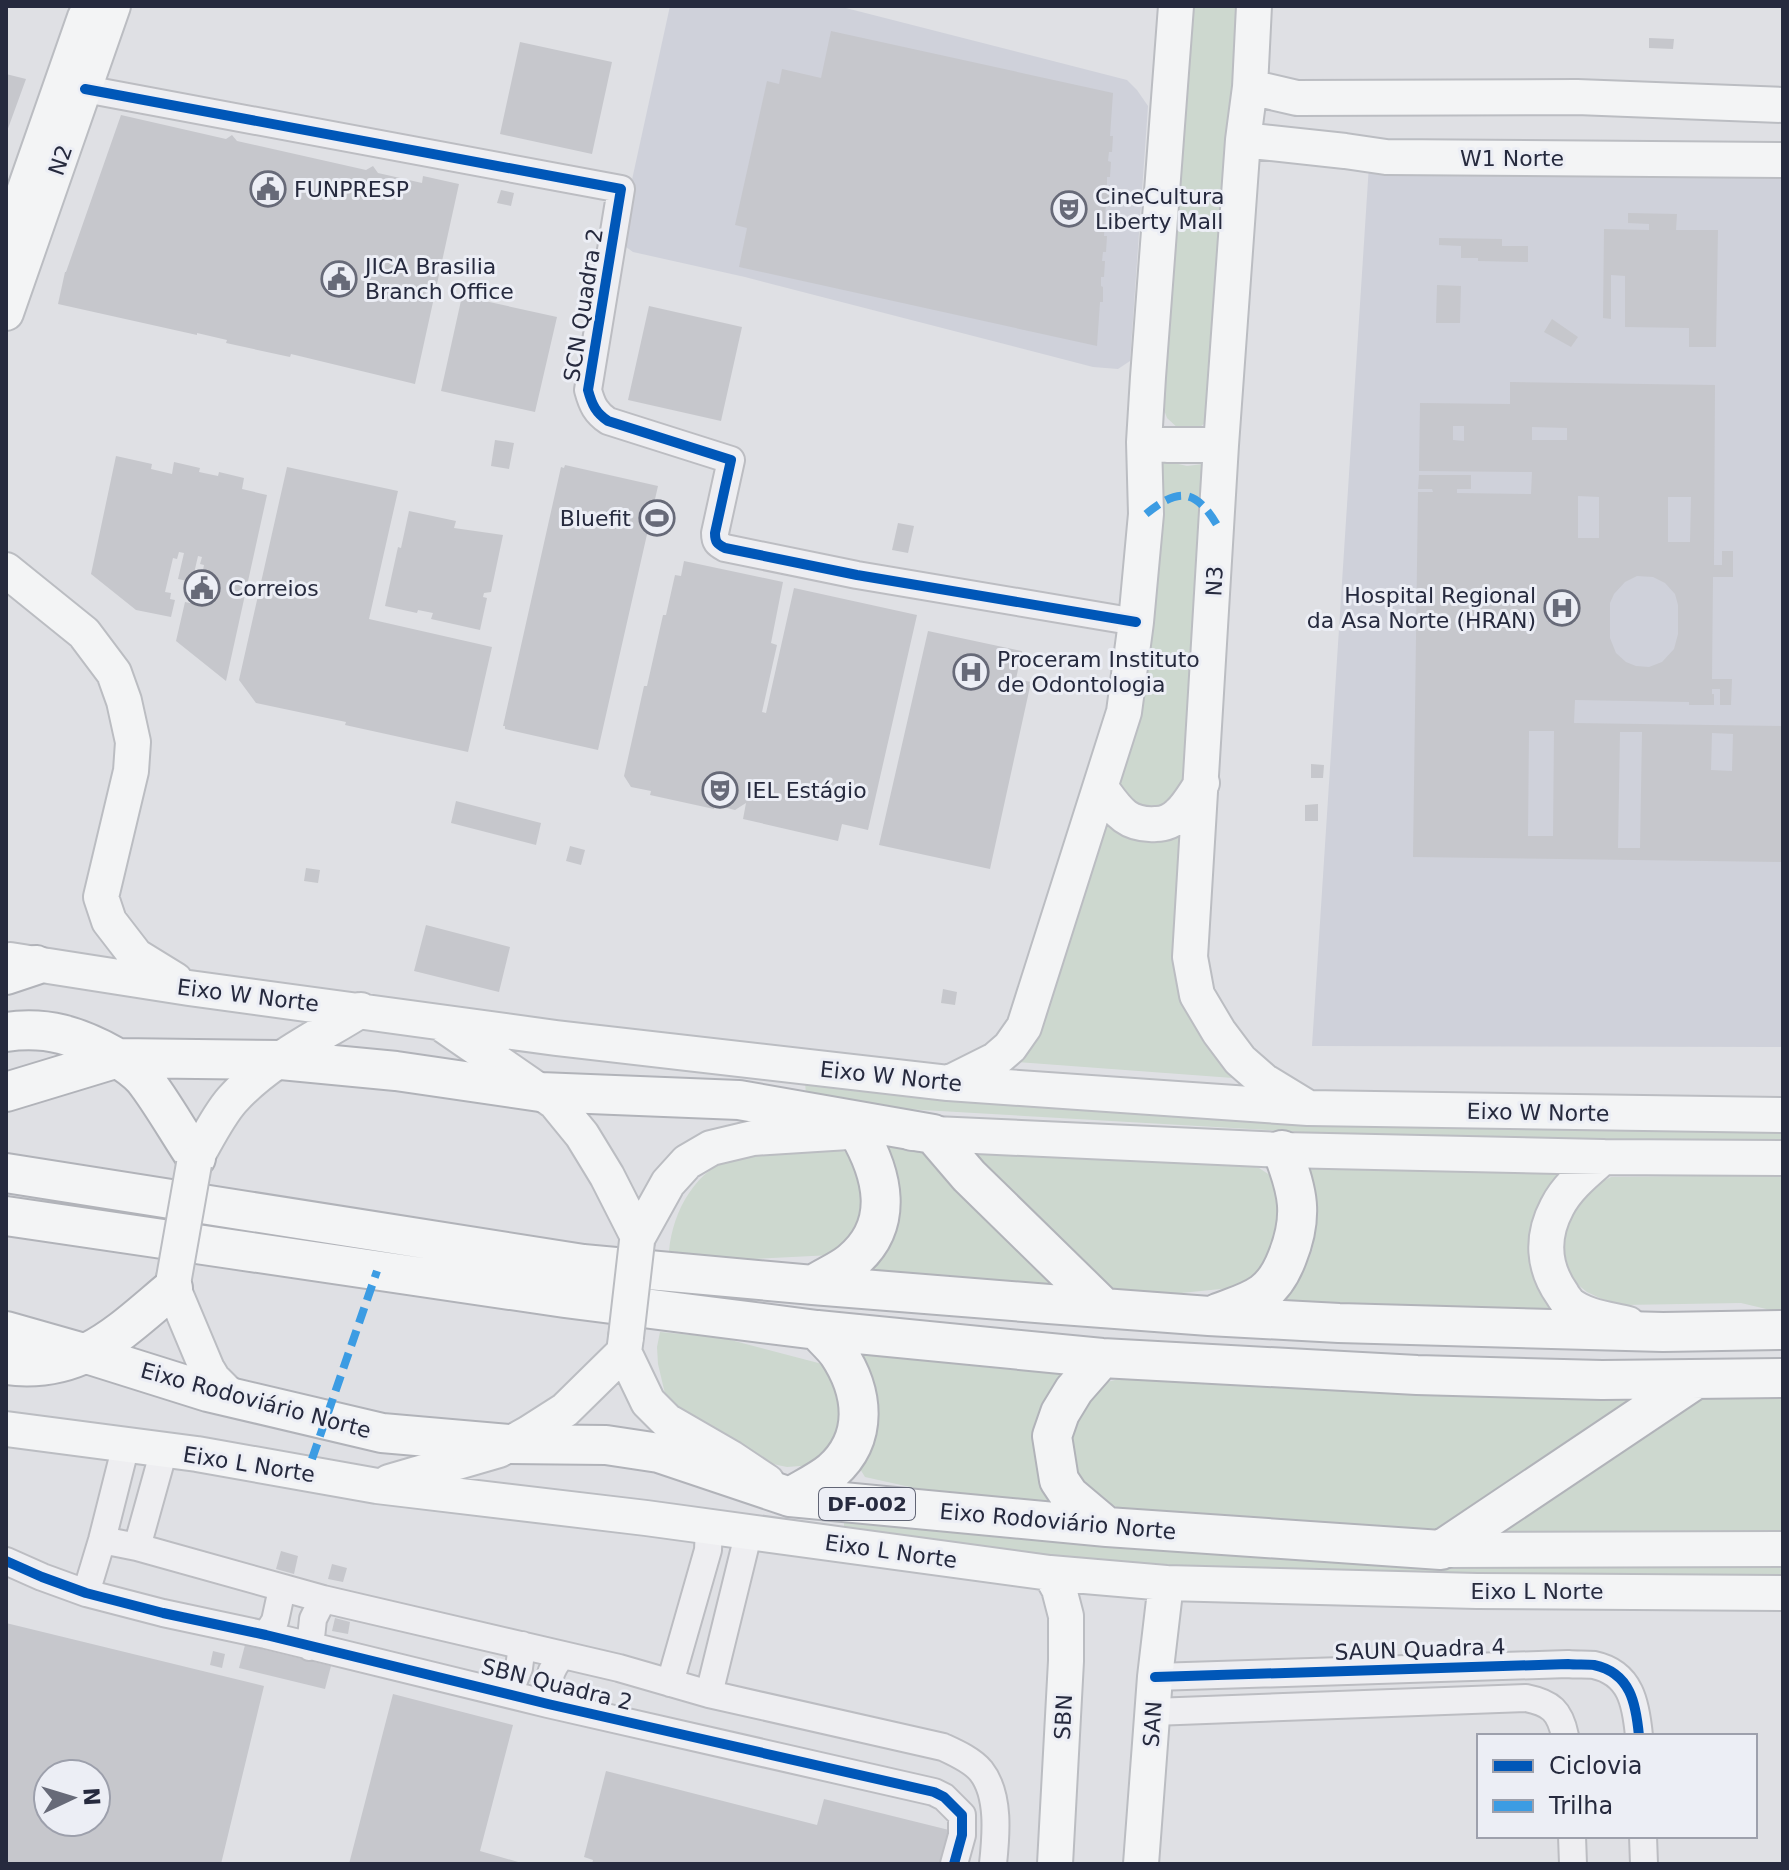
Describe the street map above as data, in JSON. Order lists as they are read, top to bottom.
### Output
{
  "streets": {
    "highway": ["Eixo Rodoviário Norte", "DF-002"],
    "main road": [
      "W1 Norte",
      "N2",
      "N3",
      "Eixo W Norte",
      "Eixo L Norte",
      "SBN",
      "SAN"
    ],
    "street": ["SCN Quadra 2", "SAUN Quadra 4", "SBN Quadra 2"]
  },
  "crossings": [
    ["W1 Norte", "N3"],
    ["N2", "SCN Quadra 2"],
    ["N3", "Eixo W Norte"],
    ["Eixo Rodoviário Norte", "Eixo L Norte"],
    ["Eixo L Norte", "SBN"],
    ["Eixo L Norte", "SAN"],
    ["SAUN Quadra 4", "SAN"]
  ],
  "places": {
    "public building": ["FUNPRESP", "JICA Brasilia Branch Office", "Correios"],
    "theatre": ["CineCultura Liberty Mall", "IEL Estágio"],
    "sports": ["Bluefit"],
    "hospital": ["Hospital Regional da Asa Norte (HRAN)", "Proceram Instituto de Odontologia"]
  },
  "legend": ["Ciclovia", "Trilha"],
  "north": "right"
}
